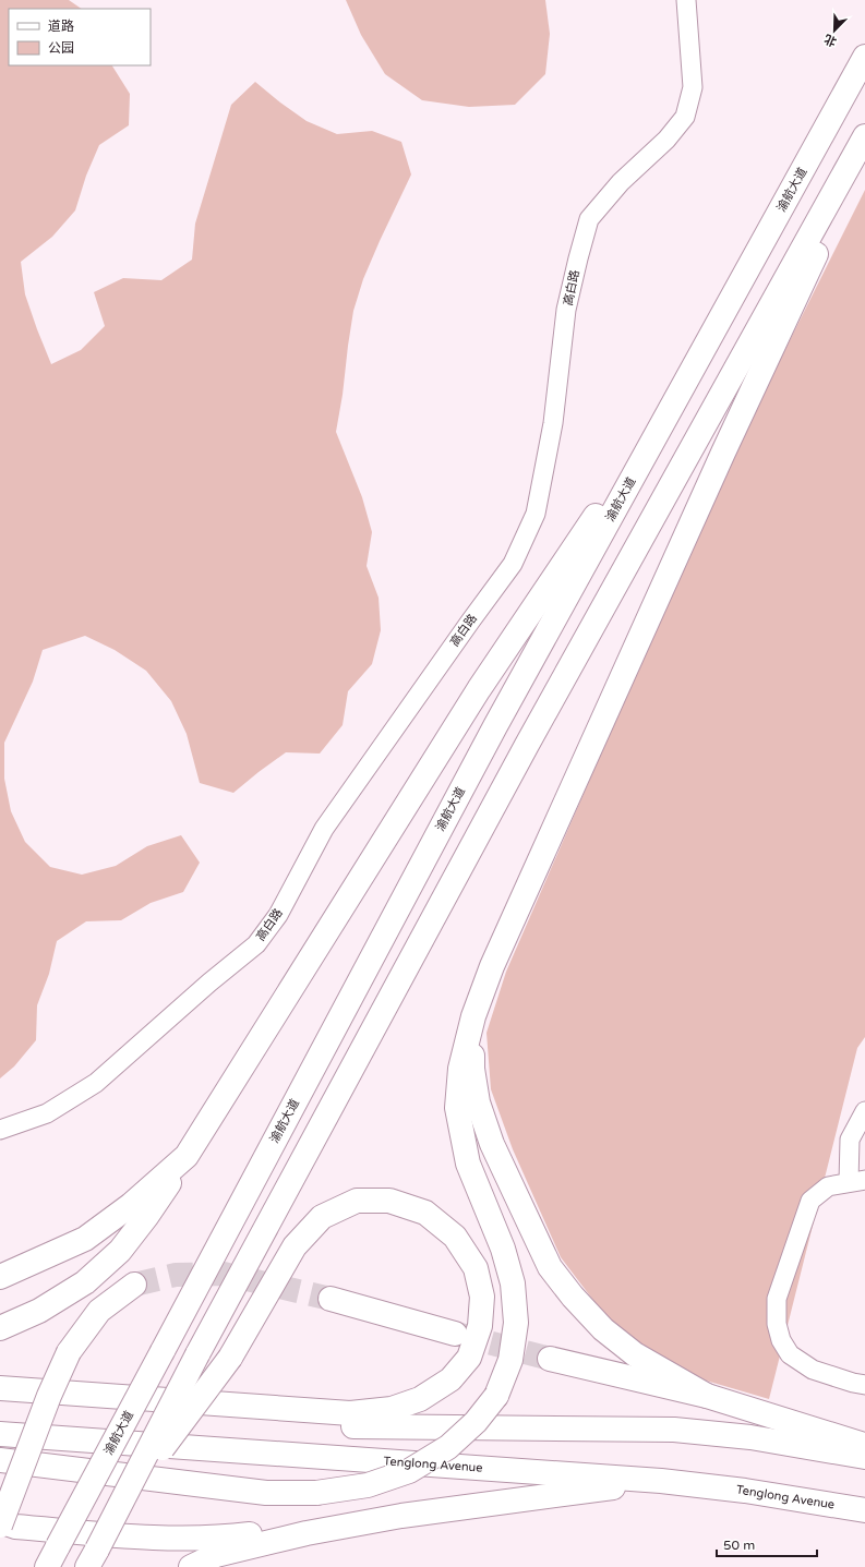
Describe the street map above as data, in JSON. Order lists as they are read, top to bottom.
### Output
{
  "streets": {
    "highway": ["渝航大道", "Tenglong Avenue"],
    "street": ["高白路"]
  },
  "legend": ["道路", "公园"],
  "scale_bar": "50 m",
  "north": "bottom left"
}
